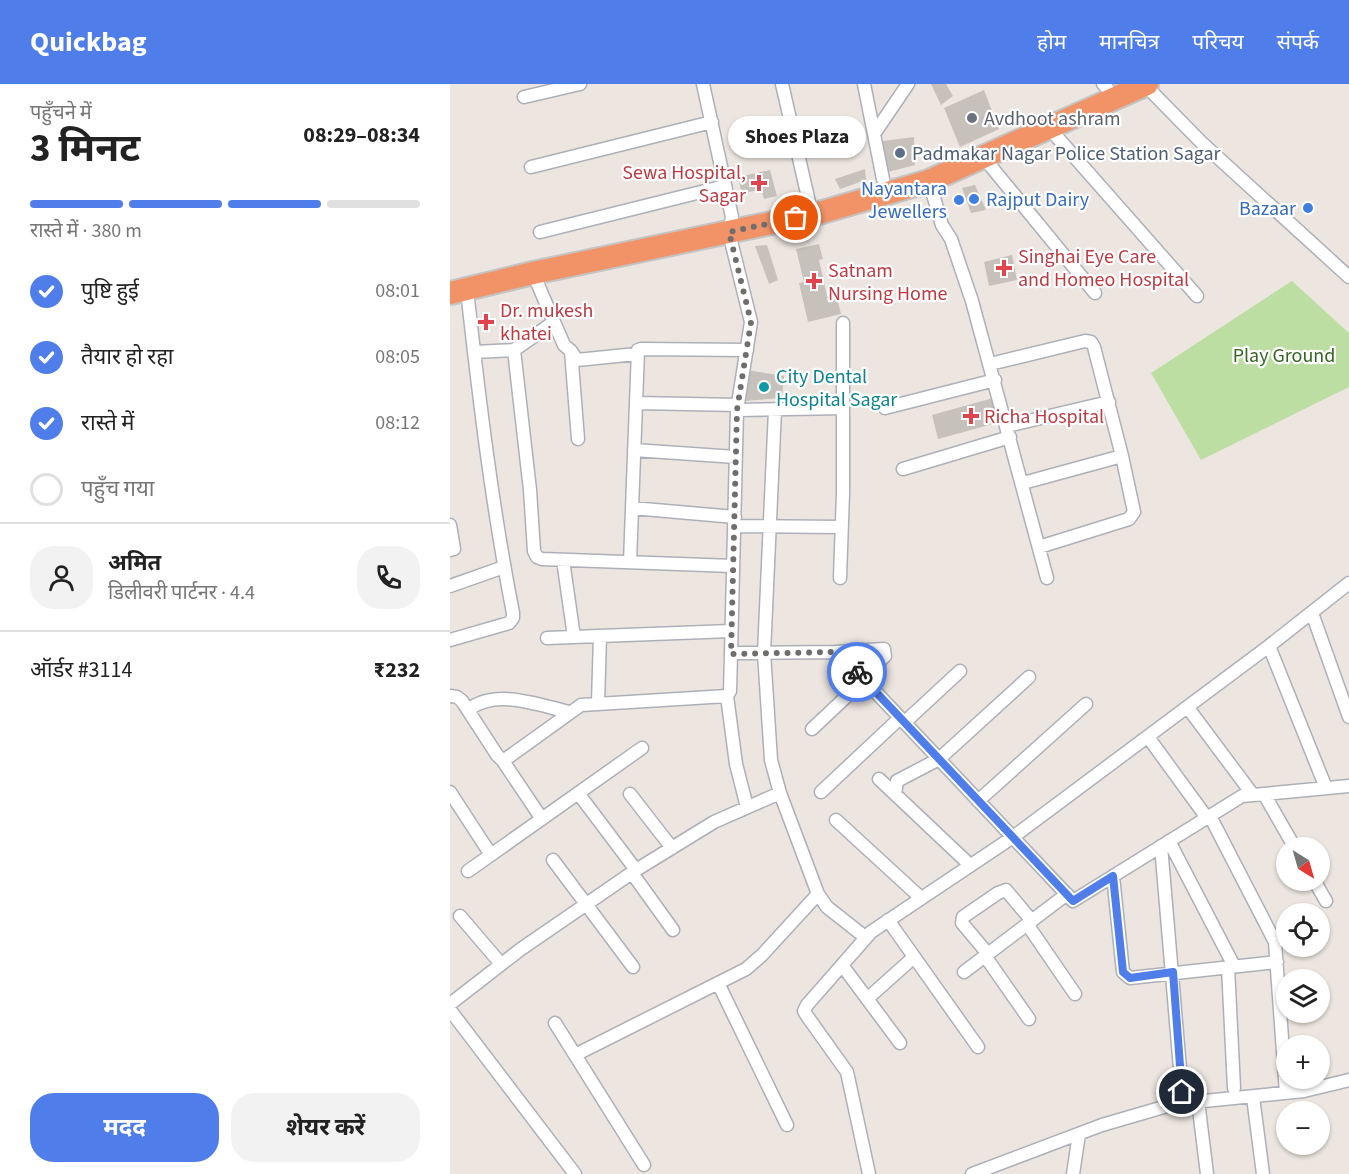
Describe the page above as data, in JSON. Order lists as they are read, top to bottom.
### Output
{
  "parks": ["Play Ground"],
  "places": {
    "other": [
      "Avdhoot ashram",
      "Padmakar Nagar Police Station Sagar",
      "Rajput Dairy",
      "Nayantara Jewellers",
      "Bazaar",
      "Shoes Plaza",
      "City Dental Hospital Sagar"
    ],
    "health": [
      "Sewa Hospital, Sagar",
      "Singhai Eye Care and Homeo Hospital",
      "Satnam Nursing Home",
      "Dr. mukesh khatei",
      "Richa Hospital"
    ]
  },
  "north": "bottom right",
  "page": {
    "header": "Quickbag",
    "nav": [
      "होम",
      "मानचित्र",
      "परिचय",
      "संपर्क"
    ],
    "heading": ["3 मिनट", "पहुँचने में", "08:29–08:34"],
    "panel": [
      "अमित",
      "डिलीवरी पार्टनर · 4.4",
      "ऑर्डर #3114",
      "₹232"
    ],
    "bubble": "Shoes Plaza",
    "bar": "रास्ते में · 380 m",
    "list": [
      ["पुष्टि हुई", "08:01"],
      ["तैयार हो रहा", "08:05"],
      ["रास्ते में", "08:12"],
      "पहुँच गया"
    ],
    "map_buttons": ["+", "−"],
    "buttons": ["मदद", "शेयर करें"]
  }
}
